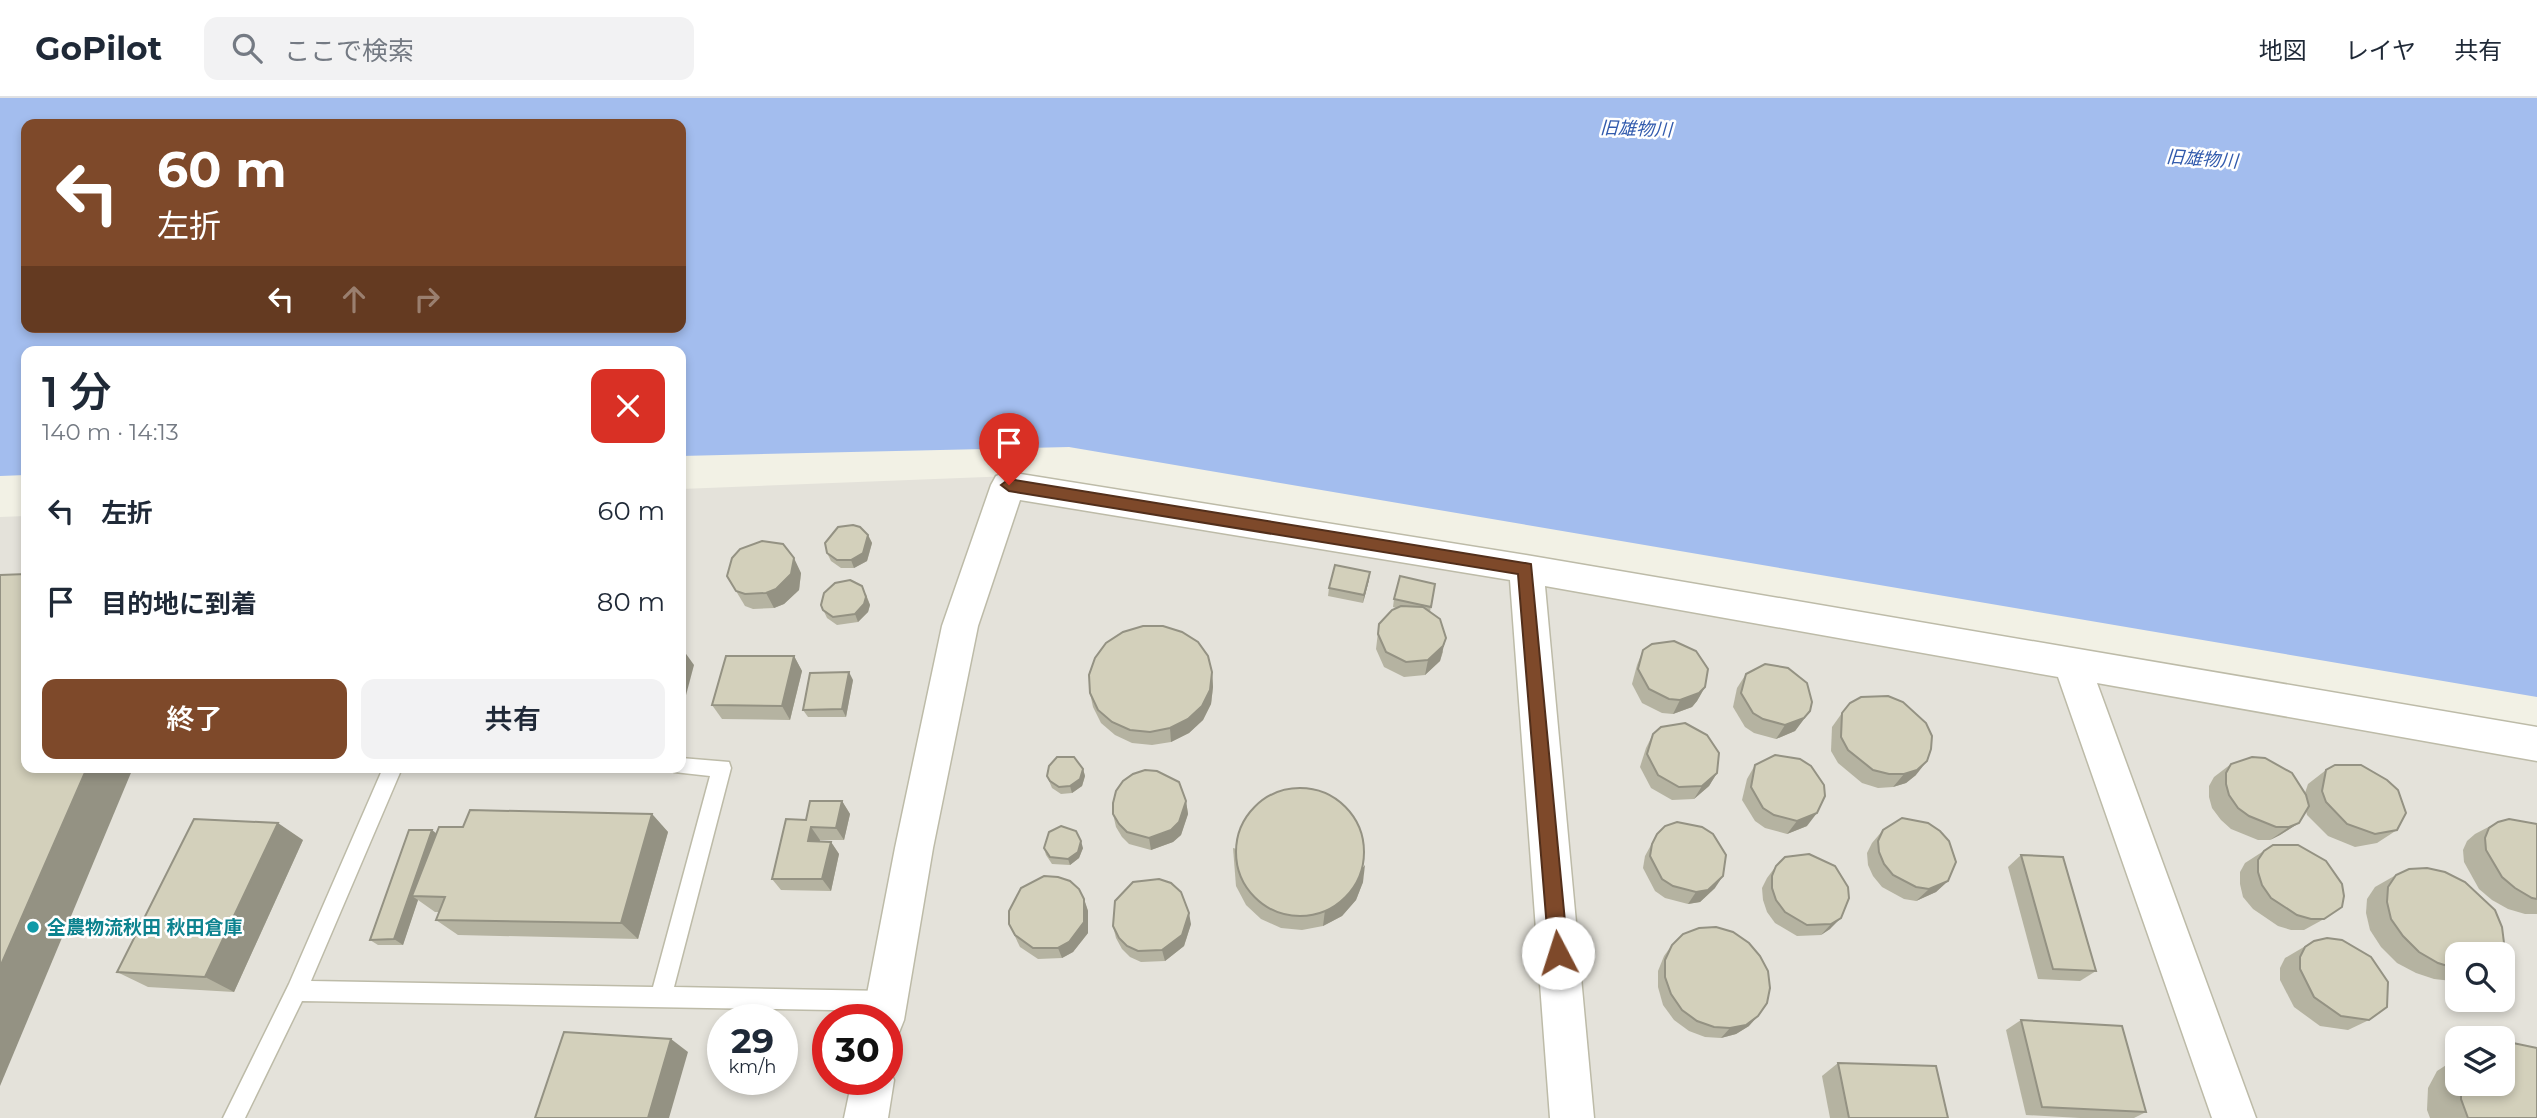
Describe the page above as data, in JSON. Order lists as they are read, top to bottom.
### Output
{
  "water": ["旧雄物川"],
  "places": ["全農物流秋田 秋田倉庫"],
  "page": {
    "header": "GoPilot",
    "search": "ここで検索",
    "nav": ["地図", "レイヤ", "共有"],
    "turn": ["60 m", "左折"],
    "heading": ["1 分", "140 m · 14:13"],
    "list": [
      {
        "name": "左折",
        "value": "60 m"
      },
      {
        "name": "目的地に到着",
        "value": "80 m"
      }
    ],
    "buttons": ["終了", "共有"],
    "speed": "29 km/h",
    "limit": "30"
  }
}
